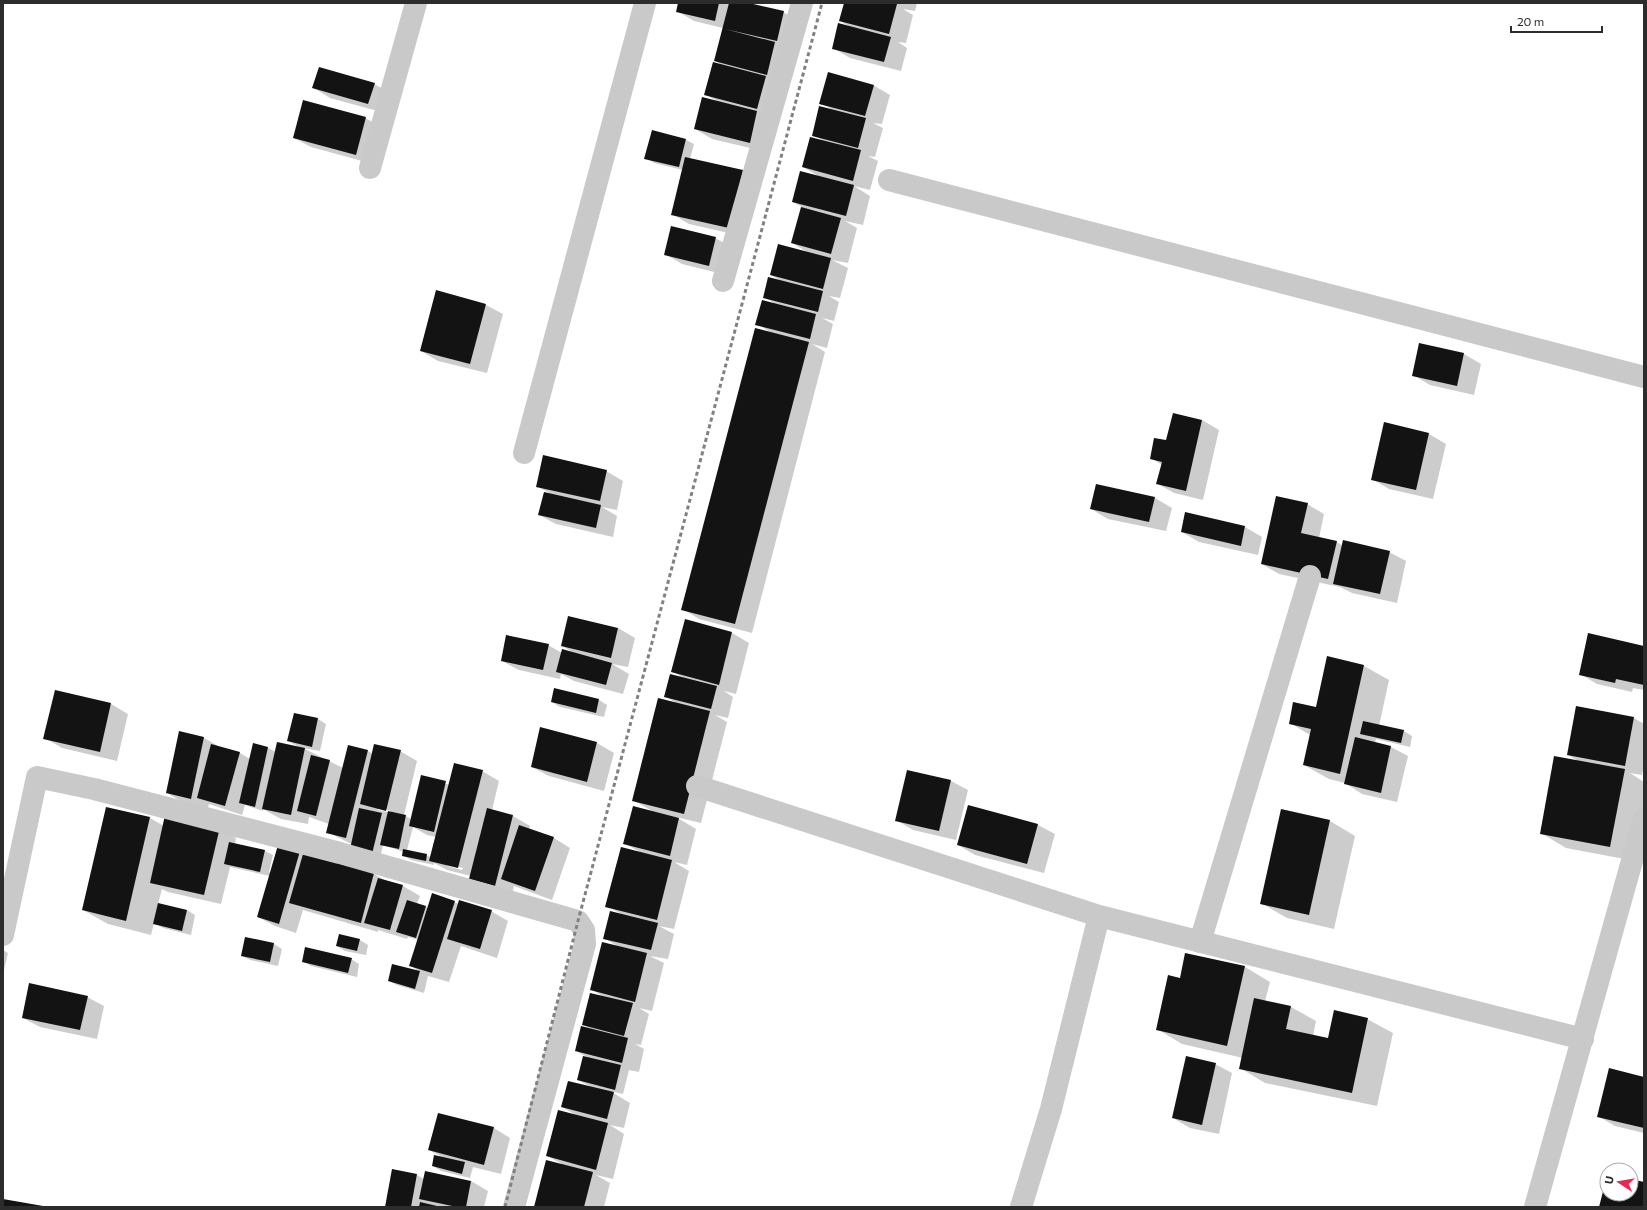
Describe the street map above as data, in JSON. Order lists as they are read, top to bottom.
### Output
{
  "scale_bar": "20 m",
  "north": "left"
}
